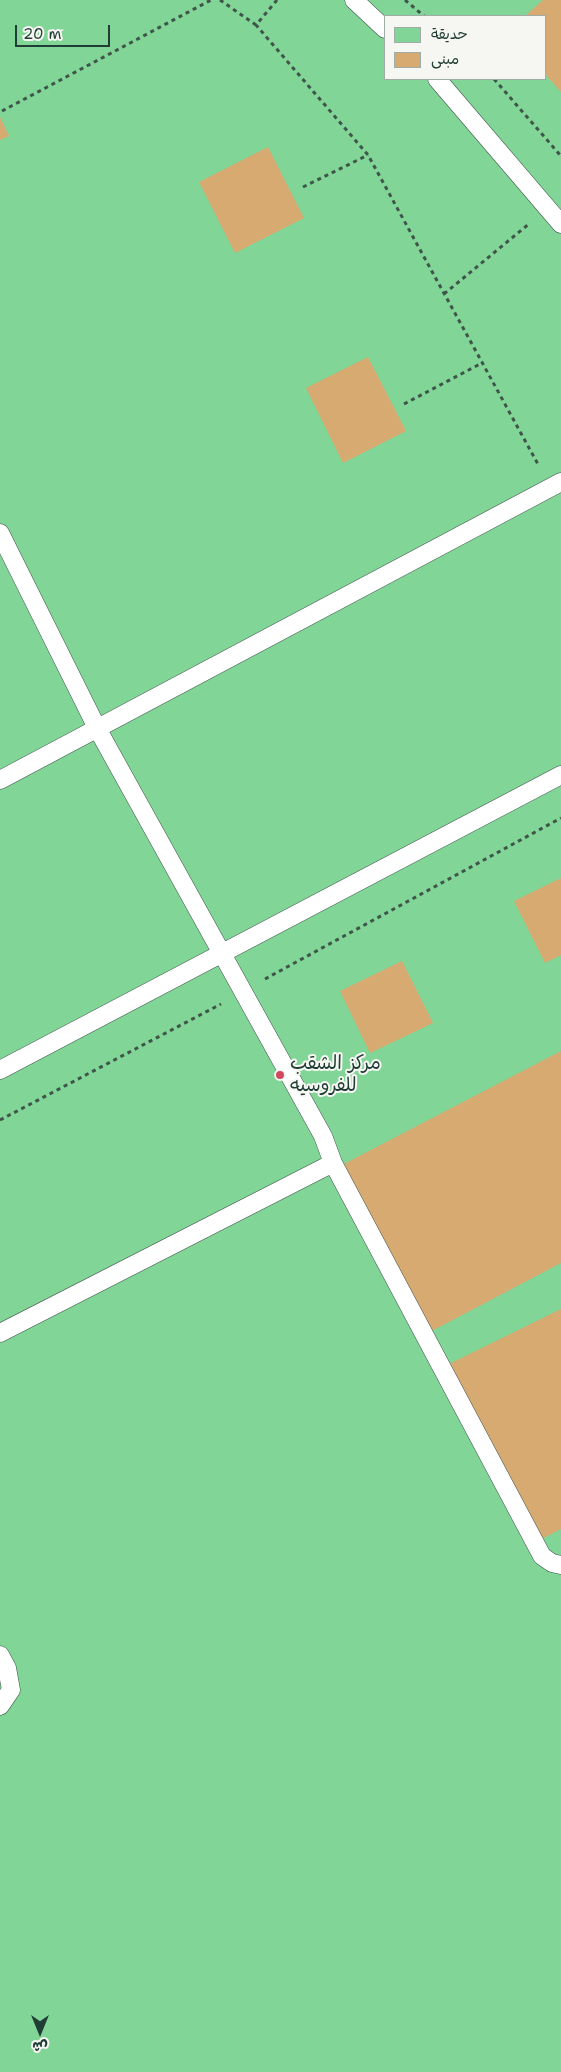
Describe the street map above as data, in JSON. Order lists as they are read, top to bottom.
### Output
{
  "places": ["مركز الشقب للفروسيه"],
  "legend": ["حديقة", "مبنى"],
  "scale_bar": "20 m",
  "north": "bottom"
}
